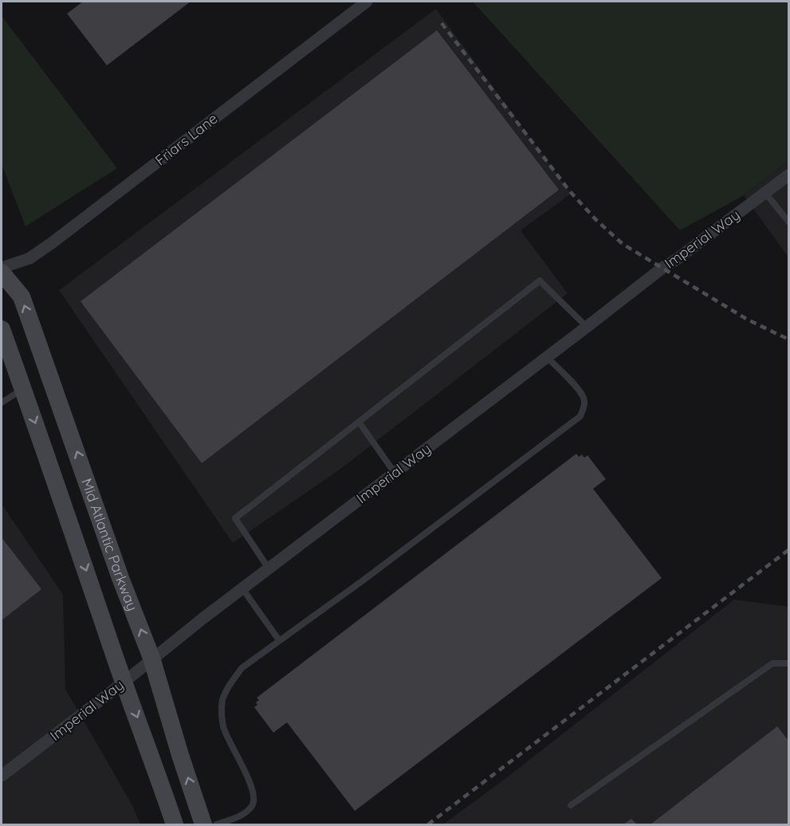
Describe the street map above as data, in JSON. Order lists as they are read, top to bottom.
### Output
{
  "streets": {
    "street": ["Friars Lane", "Imperial Way", "Mid Atlantic Parkway"]
  },
  "crossings": [
    ["Imperial Way", "Mid Atlantic Parkway"]
  ]
}
